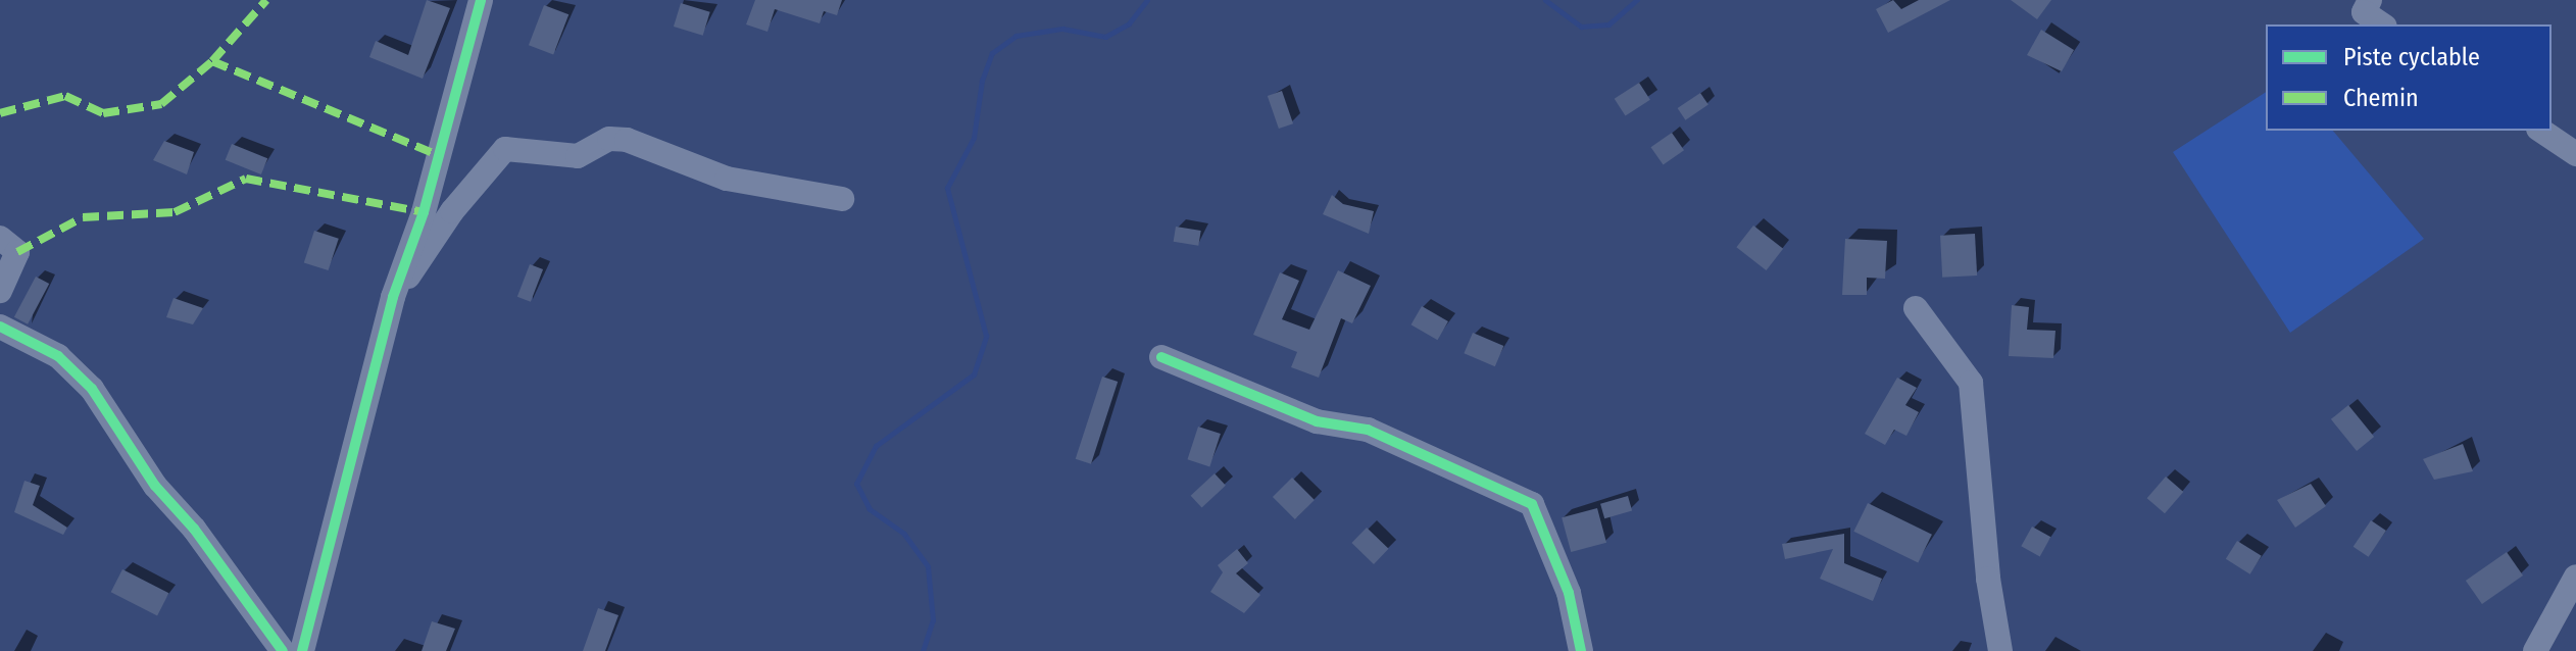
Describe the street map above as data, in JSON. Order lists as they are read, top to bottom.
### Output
{
  "legend": ["Piste cyclable", "Chemin"]
}
